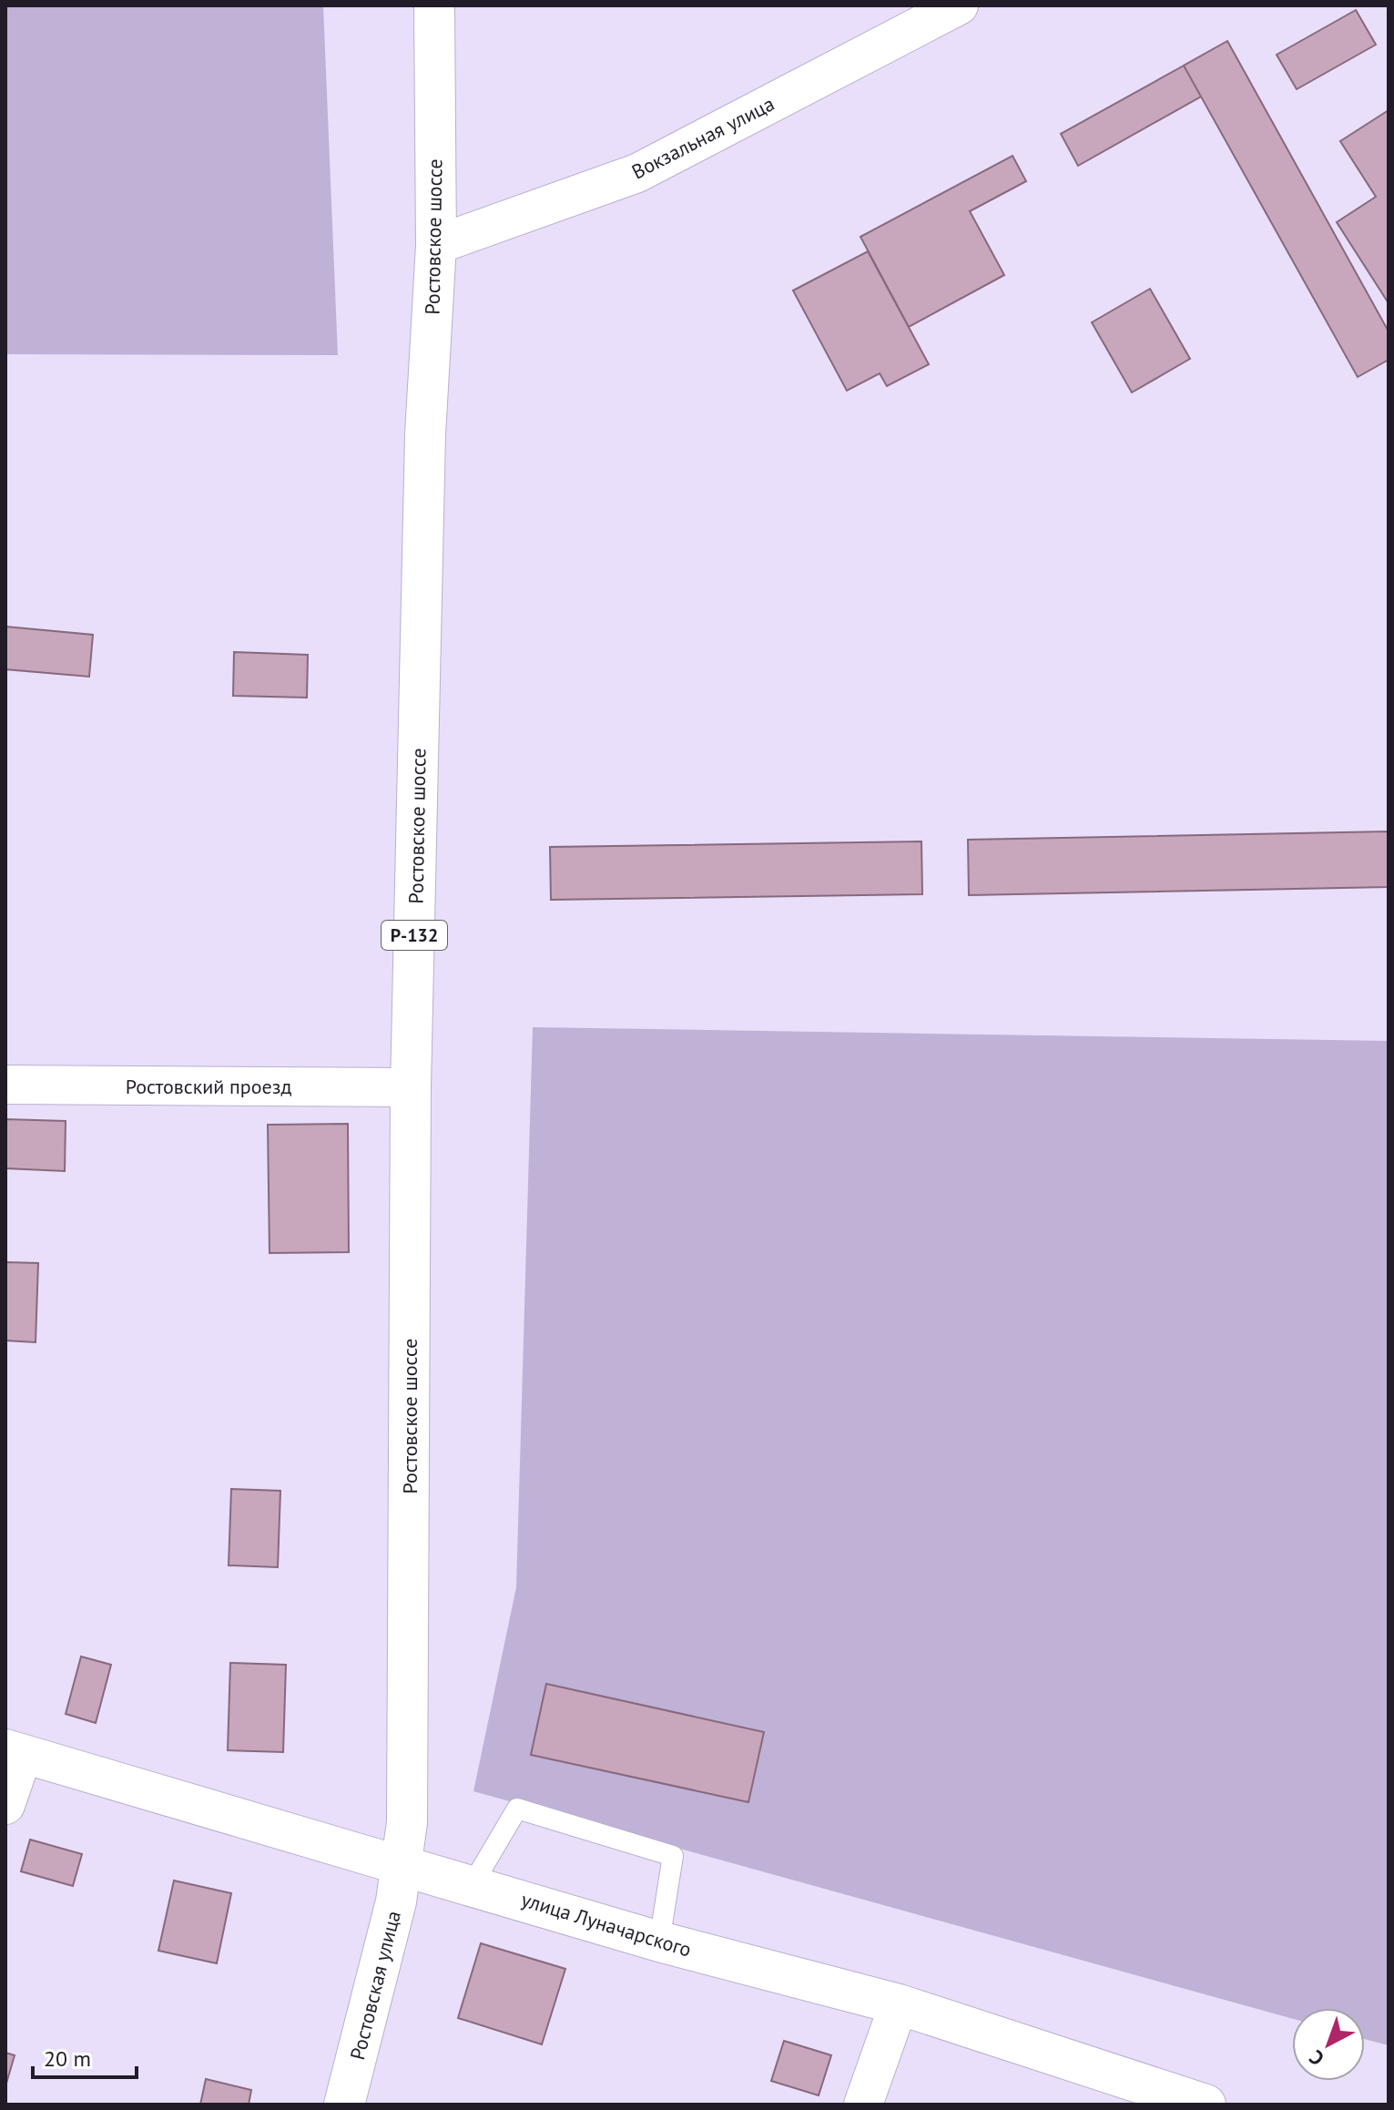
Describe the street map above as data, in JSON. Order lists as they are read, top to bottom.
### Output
{
  "streets": {
    "main road": [
      "Ростовское шоссе",
      "Р-132",
      "улица Луначарского",
      "Ростовская улица"
    ],
    "street": ["Вокзальная улица", "Ростовский проезд"]
  },
  "crossings": [
    ["Вокзальная улица", "Ростовское шоссе"],
    ["Ростовское шоссе", "Ростовский проезд"],
    ["Ростовское шоссе", "улица Луначарского"],
    ["Ростовское шоссе", "Ростовская улица"],
    ["улица Луначарского", "Ростовская улица"]
  ],
  "scale_bar": "20 m",
  "north": "bottom left"
}
